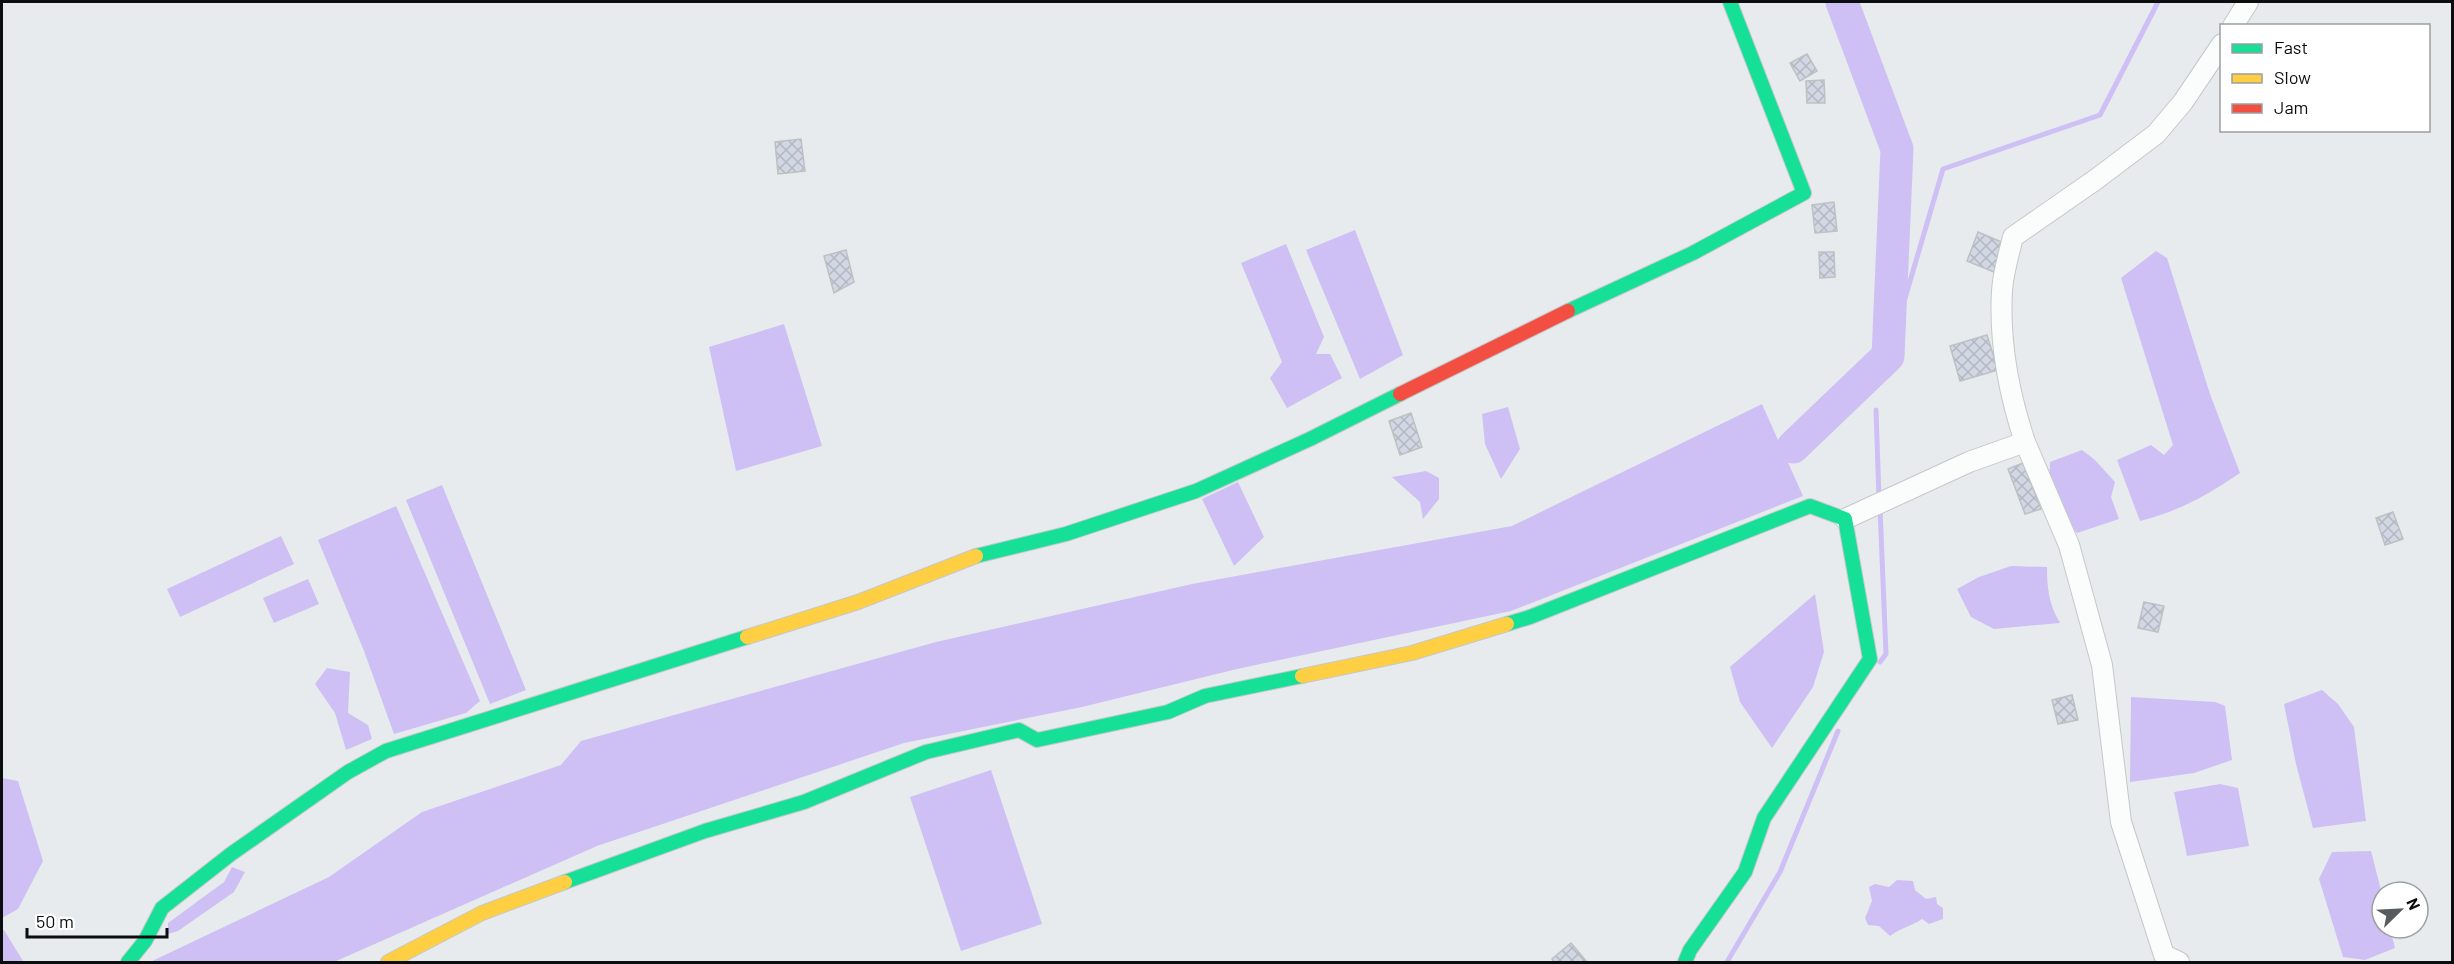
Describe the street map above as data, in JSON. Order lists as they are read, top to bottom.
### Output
{
  "legend": ["Fast", "Slow", "Jam"],
  "scale_bar": "50 m",
  "north": "top right"
}
